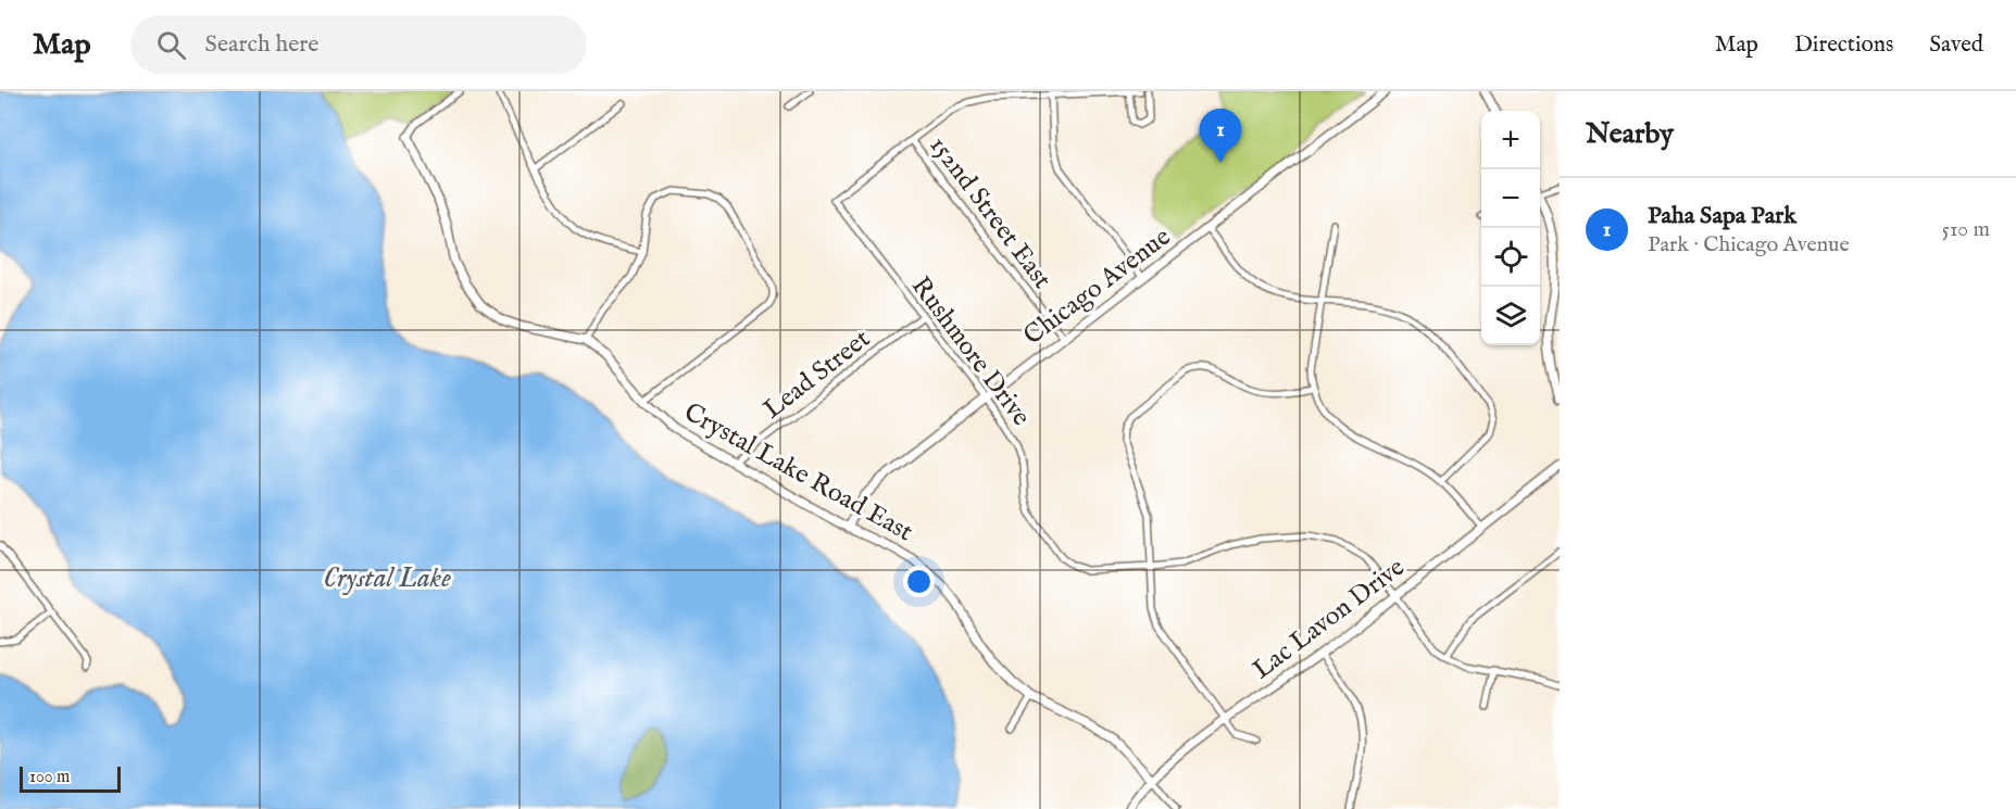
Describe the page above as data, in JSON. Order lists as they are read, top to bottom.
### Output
{
  "streets": {
    "street": [
      "152nd Street East",
      "Chicago Avenue",
      "Rushmore Drive",
      "Lead Street",
      "Crystal Lake Road East",
      "Lac Lavon Drive"
    ]
  },
  "crossings": [
    ["152nd Street East", "Chicago Avenue"],
    ["152nd Street East", "Rushmore Drive"],
    ["Chicago Avenue", "Rushmore Drive"],
    ["Chicago Avenue", "Crystal Lake Road East"],
    ["Rushmore Drive", "Lead Street"],
    ["Rushmore Drive", "Lac Lavon Drive"],
    ["Lead Street", "Crystal Lake Road East"],
    ["Crystal Lake Road East", "Lac Lavon Drive"]
  ],
  "water": ["Crystal Lake"],
  "scale_bar": "100 m",
  "page": {
    "header": "Map",
    "search": "Search here",
    "nav": ["Map", "Directions", "Saved"],
    "heading": "Nearby",
    "pins": "1",
    "map_buttons": ["+", "−"],
    "list": [
      {
        "mark": "1",
        "name": "Paha Sapa Park",
        "note": "Park · Chicago Avenue",
        "value": "510 m"
      }
    ],
    "scale": "100 m"
  }
}
